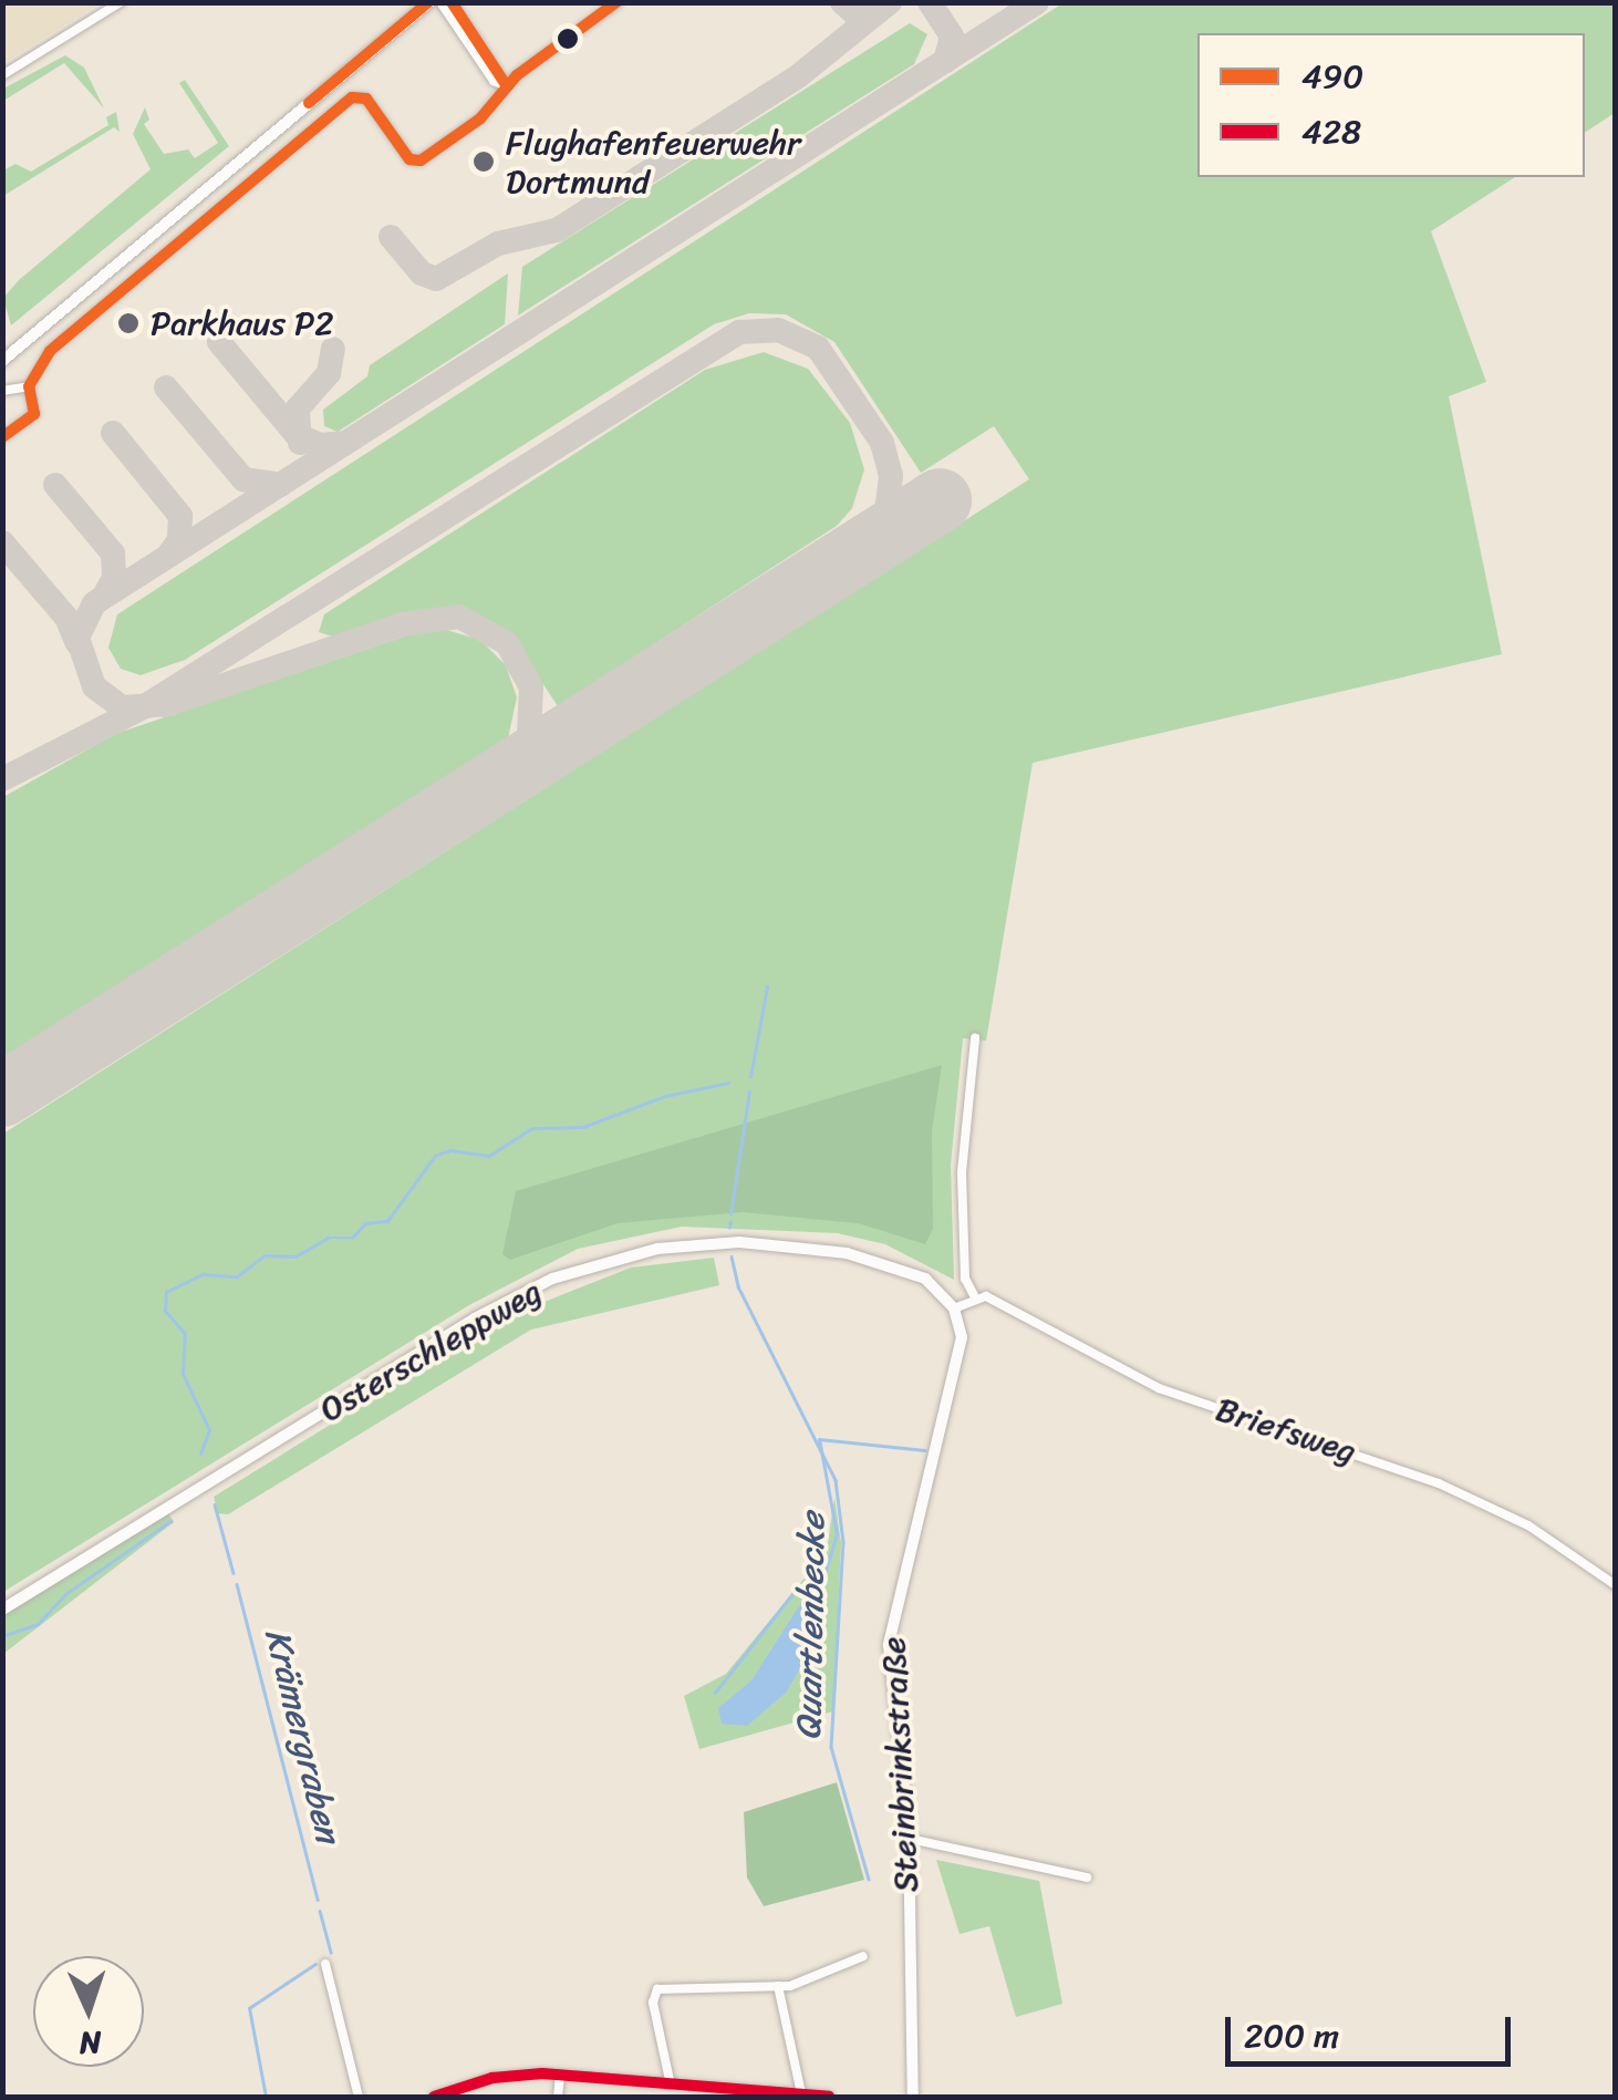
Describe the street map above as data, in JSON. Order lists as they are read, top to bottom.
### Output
{
  "streets": {
    "street": ["Osterschleppweg", "Briefsweg", "Steinbrinkstraße"]
  },
  "crossings": [
    ["Osterschleppweg", "Steinbrinkstraße"]
  ],
  "water": ["Quartlenbecke", "Krämergraben"],
  "places": ["Flughafenfeuerwehr Dortmund", "Parkhaus P2"],
  "lines": ["transit line 490", "transit line 428"],
  "legend": ["490", "428"],
  "scale_bar": "200 m",
  "north": "bottom"
}
